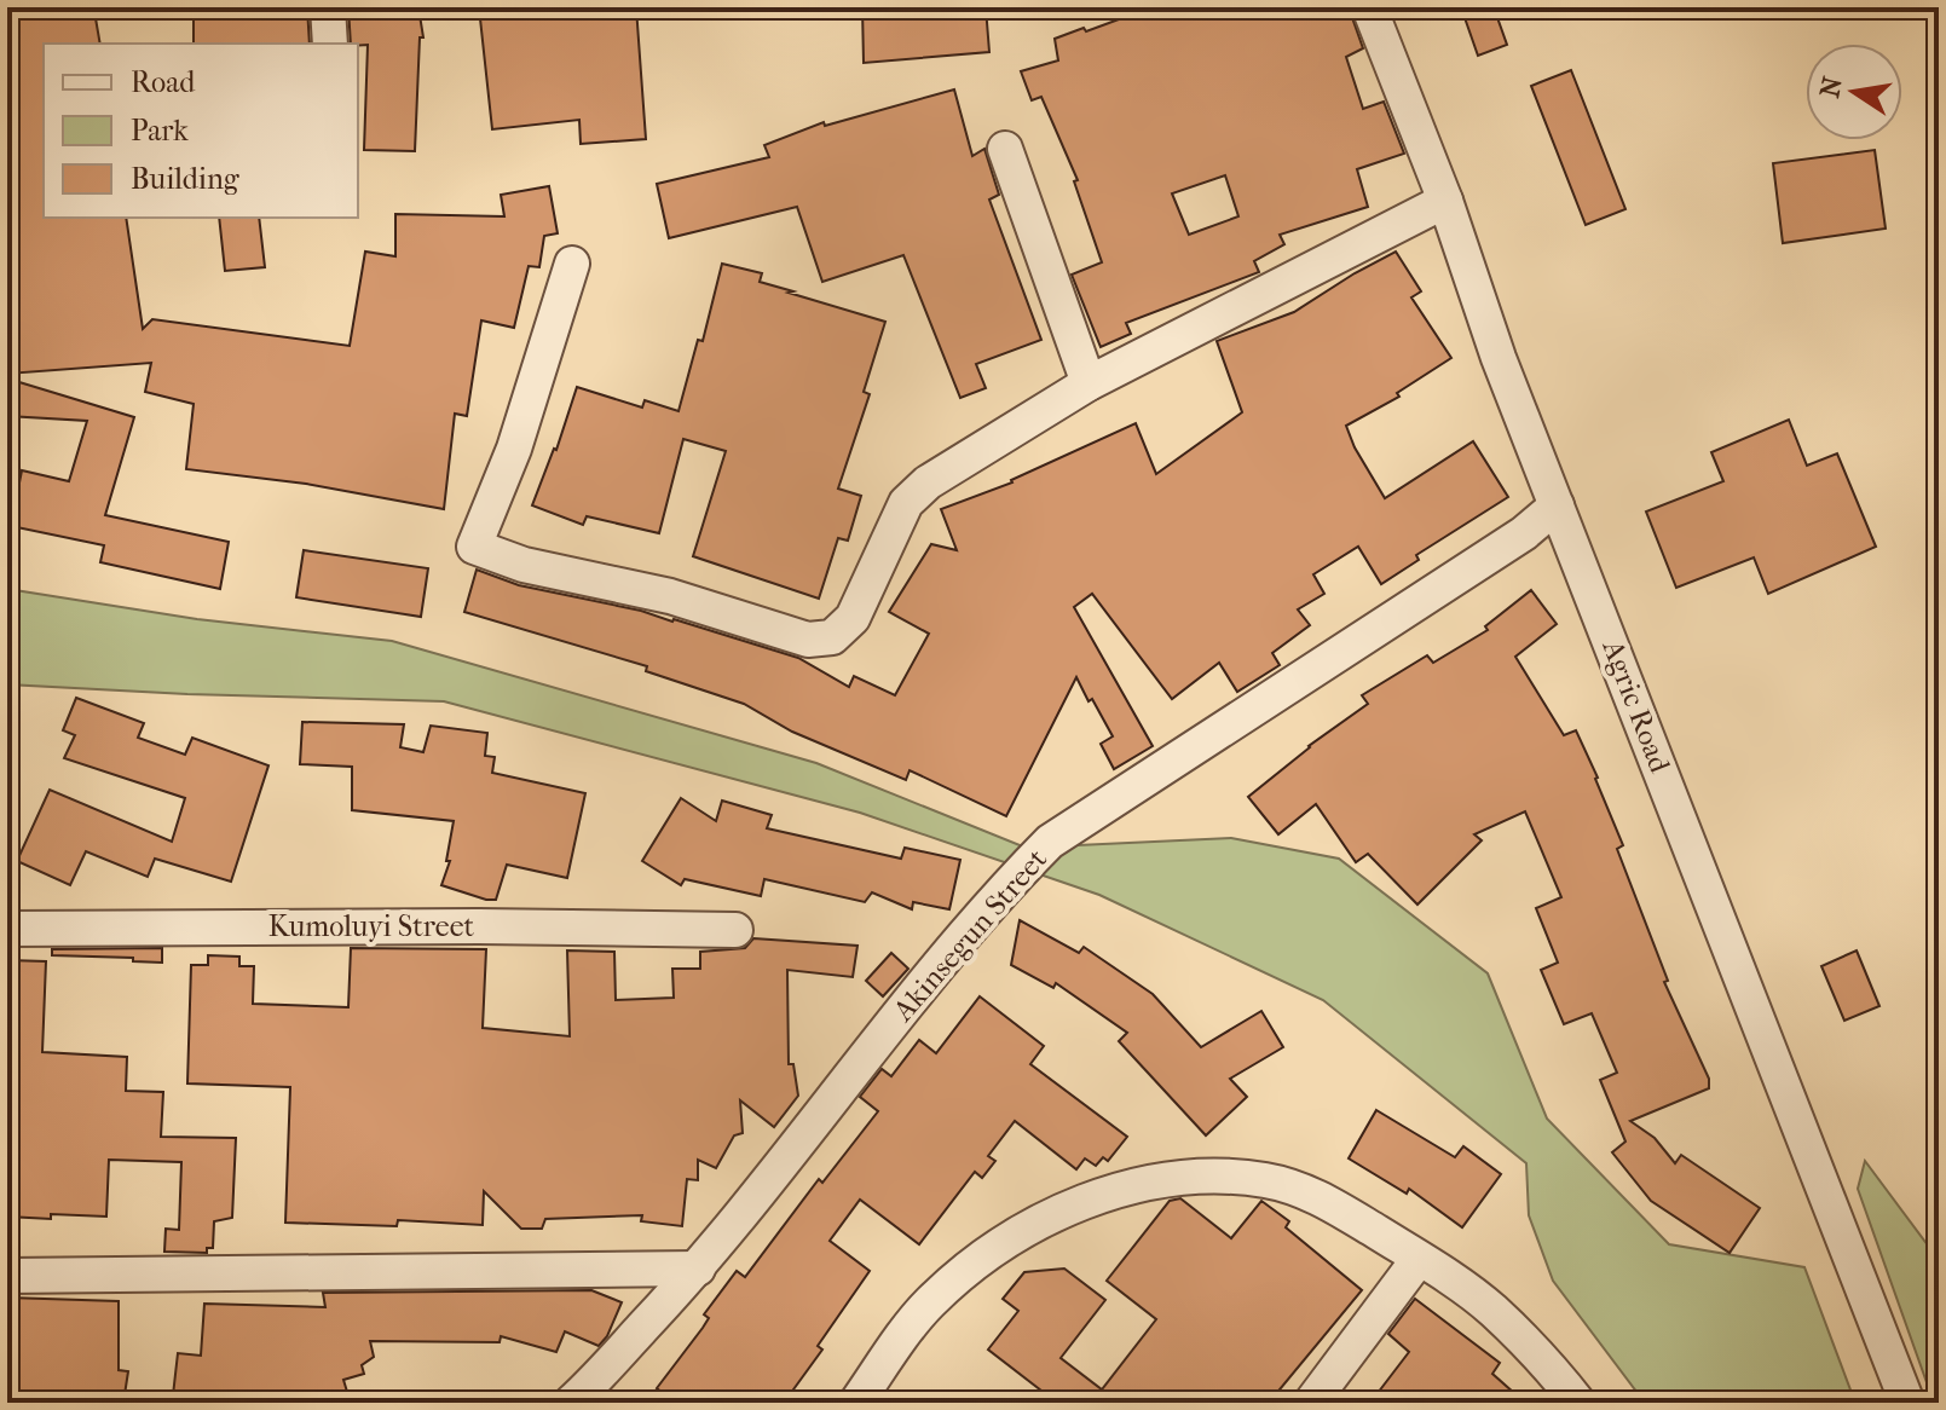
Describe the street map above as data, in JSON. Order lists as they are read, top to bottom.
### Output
{
  "streets": {
    "street": ["Agric Road", "Kumoluyi Street", "Akinsegun Street"]
  },
  "crossings": [
    ["Agric Road", "Akinsegun Street"]
  ],
  "legend": ["Road", "Park", "Building"],
  "north": "left"
}
